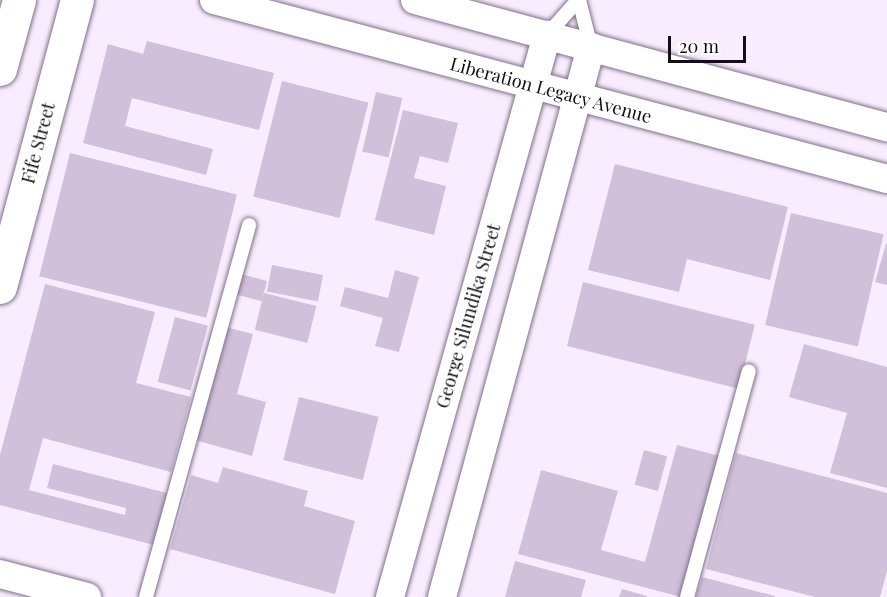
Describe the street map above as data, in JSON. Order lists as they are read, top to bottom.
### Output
{
  "streets": {
    "street": ["Liberation Legacy Avenue", "Fife Street", "George Silundika Street"]
  },
  "crossings": [
    ["Liberation Legacy Avenue", "George Silundika Street"]
  ],
  "scale_bar": "20 m"
}
